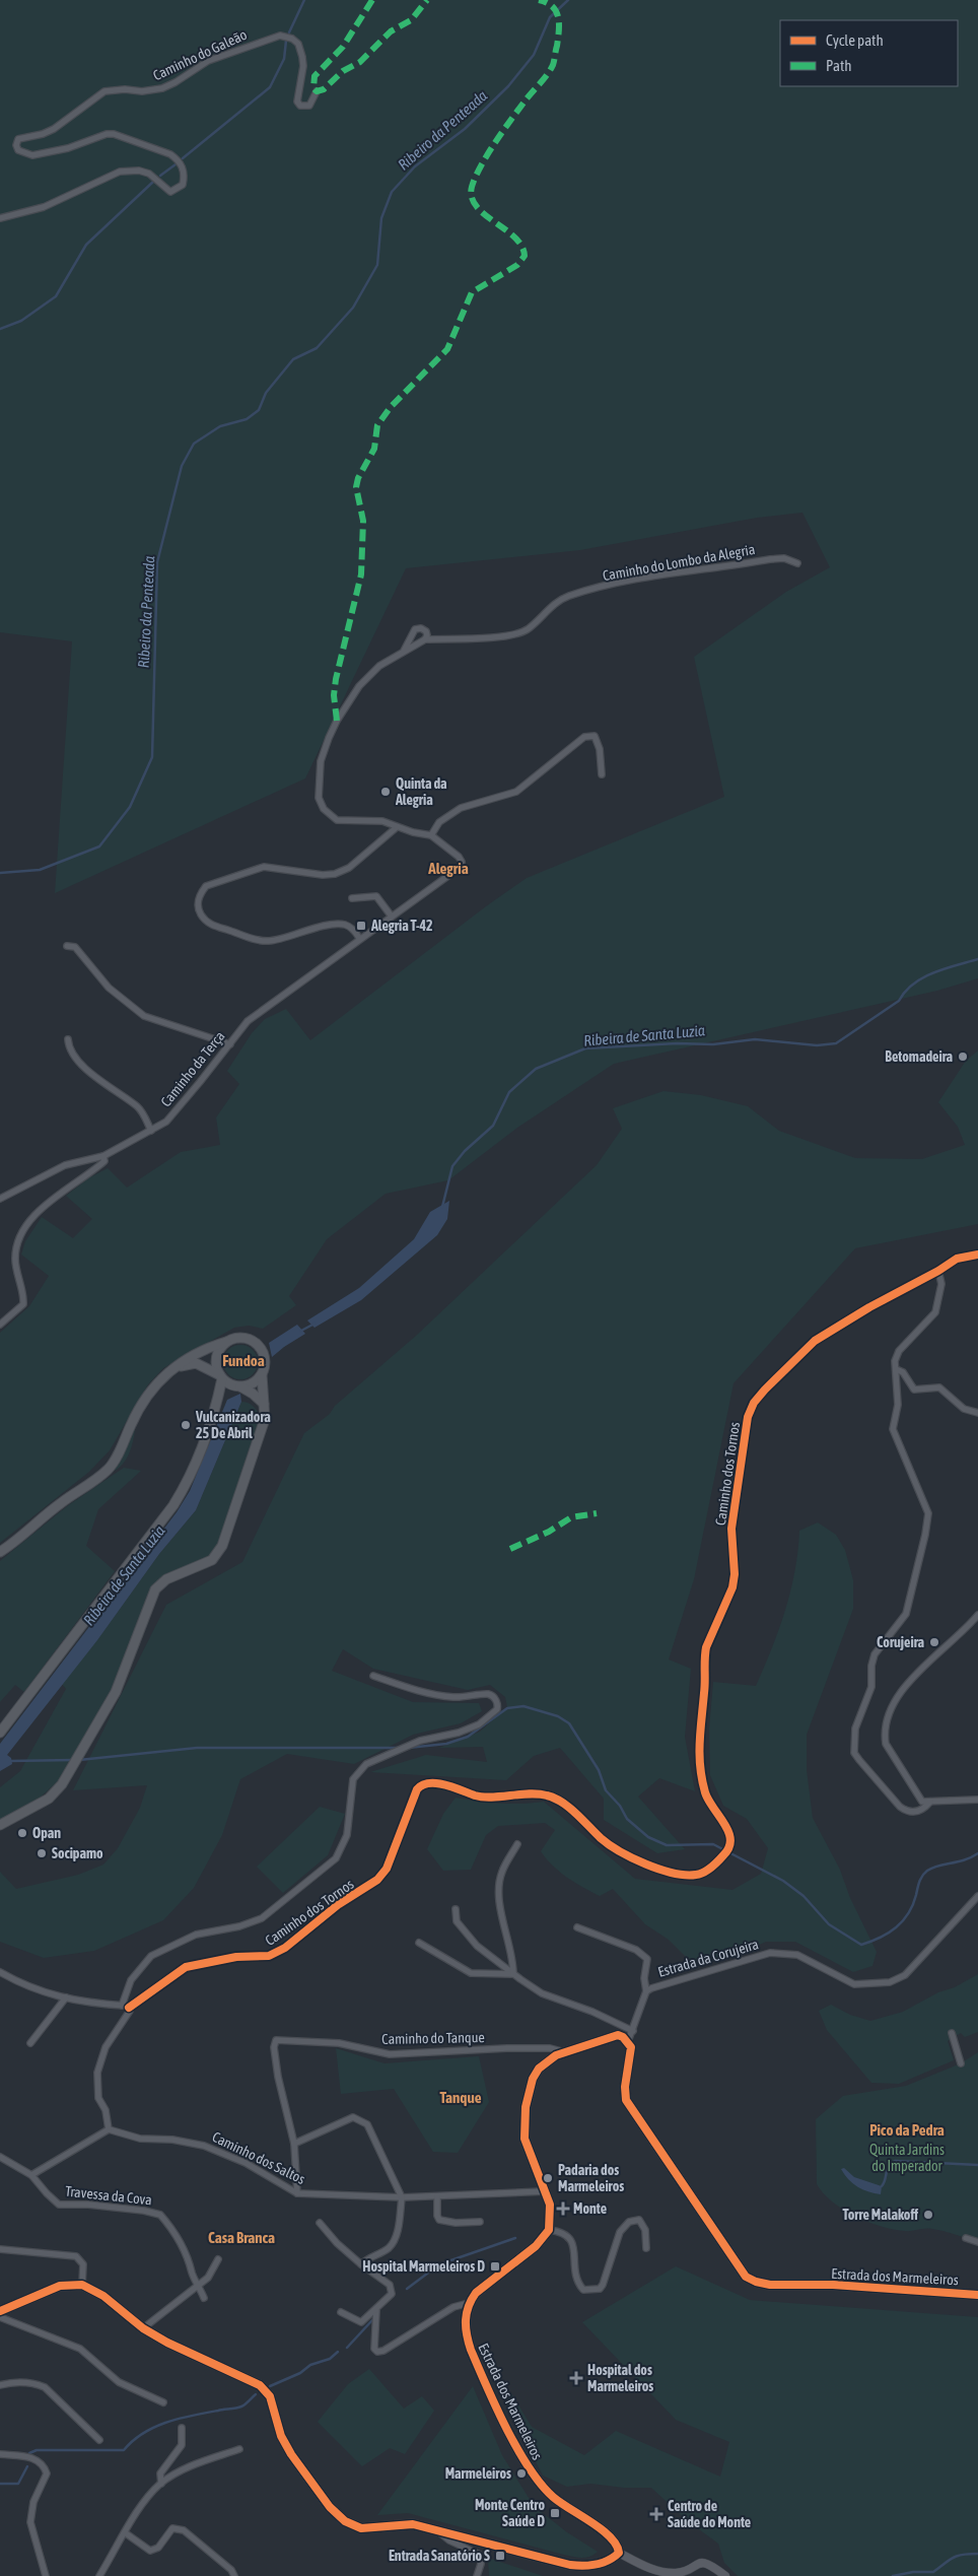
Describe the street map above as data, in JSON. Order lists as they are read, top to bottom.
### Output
{
  "streets": {
    "main road": ["Estrada dos Marmeleiros"],
    "street": [
      "Caminho do Galeão",
      "Caminho do Lombo da Alegria",
      "Caminho da Terça",
      "Caminho dos Tornos",
      "Estrada da Corujeira",
      "Caminho do Tanque",
      "Caminho dos Saltos",
      "Travessa da Cova"
    ]
  },
  "crossings": [
    ["Caminho do Lombo da Alegria", "Caminho da Terça"]
  ],
  "districts": [
    "Alegria",
    "Fundoa",
    "Tanque",
    "Pico da Pedra",
    "Casa Branca"
  ],
  "water": ["Ribeiro da Penteada", "Ribeira de Santa Luzia"],
  "parks": ["Quinta Jardins do Imperador"],
  "places": {
    "other": [
      "Quinta da Alegria",
      "Betomadeira",
      "Vulcanizadora 25 De Abril",
      "Corujeira",
      "Opan",
      "Socipamo",
      "Padaria dos Marmeleiros",
      "Torre Malakoff",
      "Marmeleiros"
    ],
    "transit": [
      "Alegria T-42",
      "Hospital Marmeleiros D",
      "Monte Centro Saúde D",
      "Entrada Sanatório S"
    ],
    "health": ["Monte", "Hospital dos Marmeleiros", "Centro de Saúde do Monte"]
  },
  "legend": ["Cycle path", "Path"]
}
